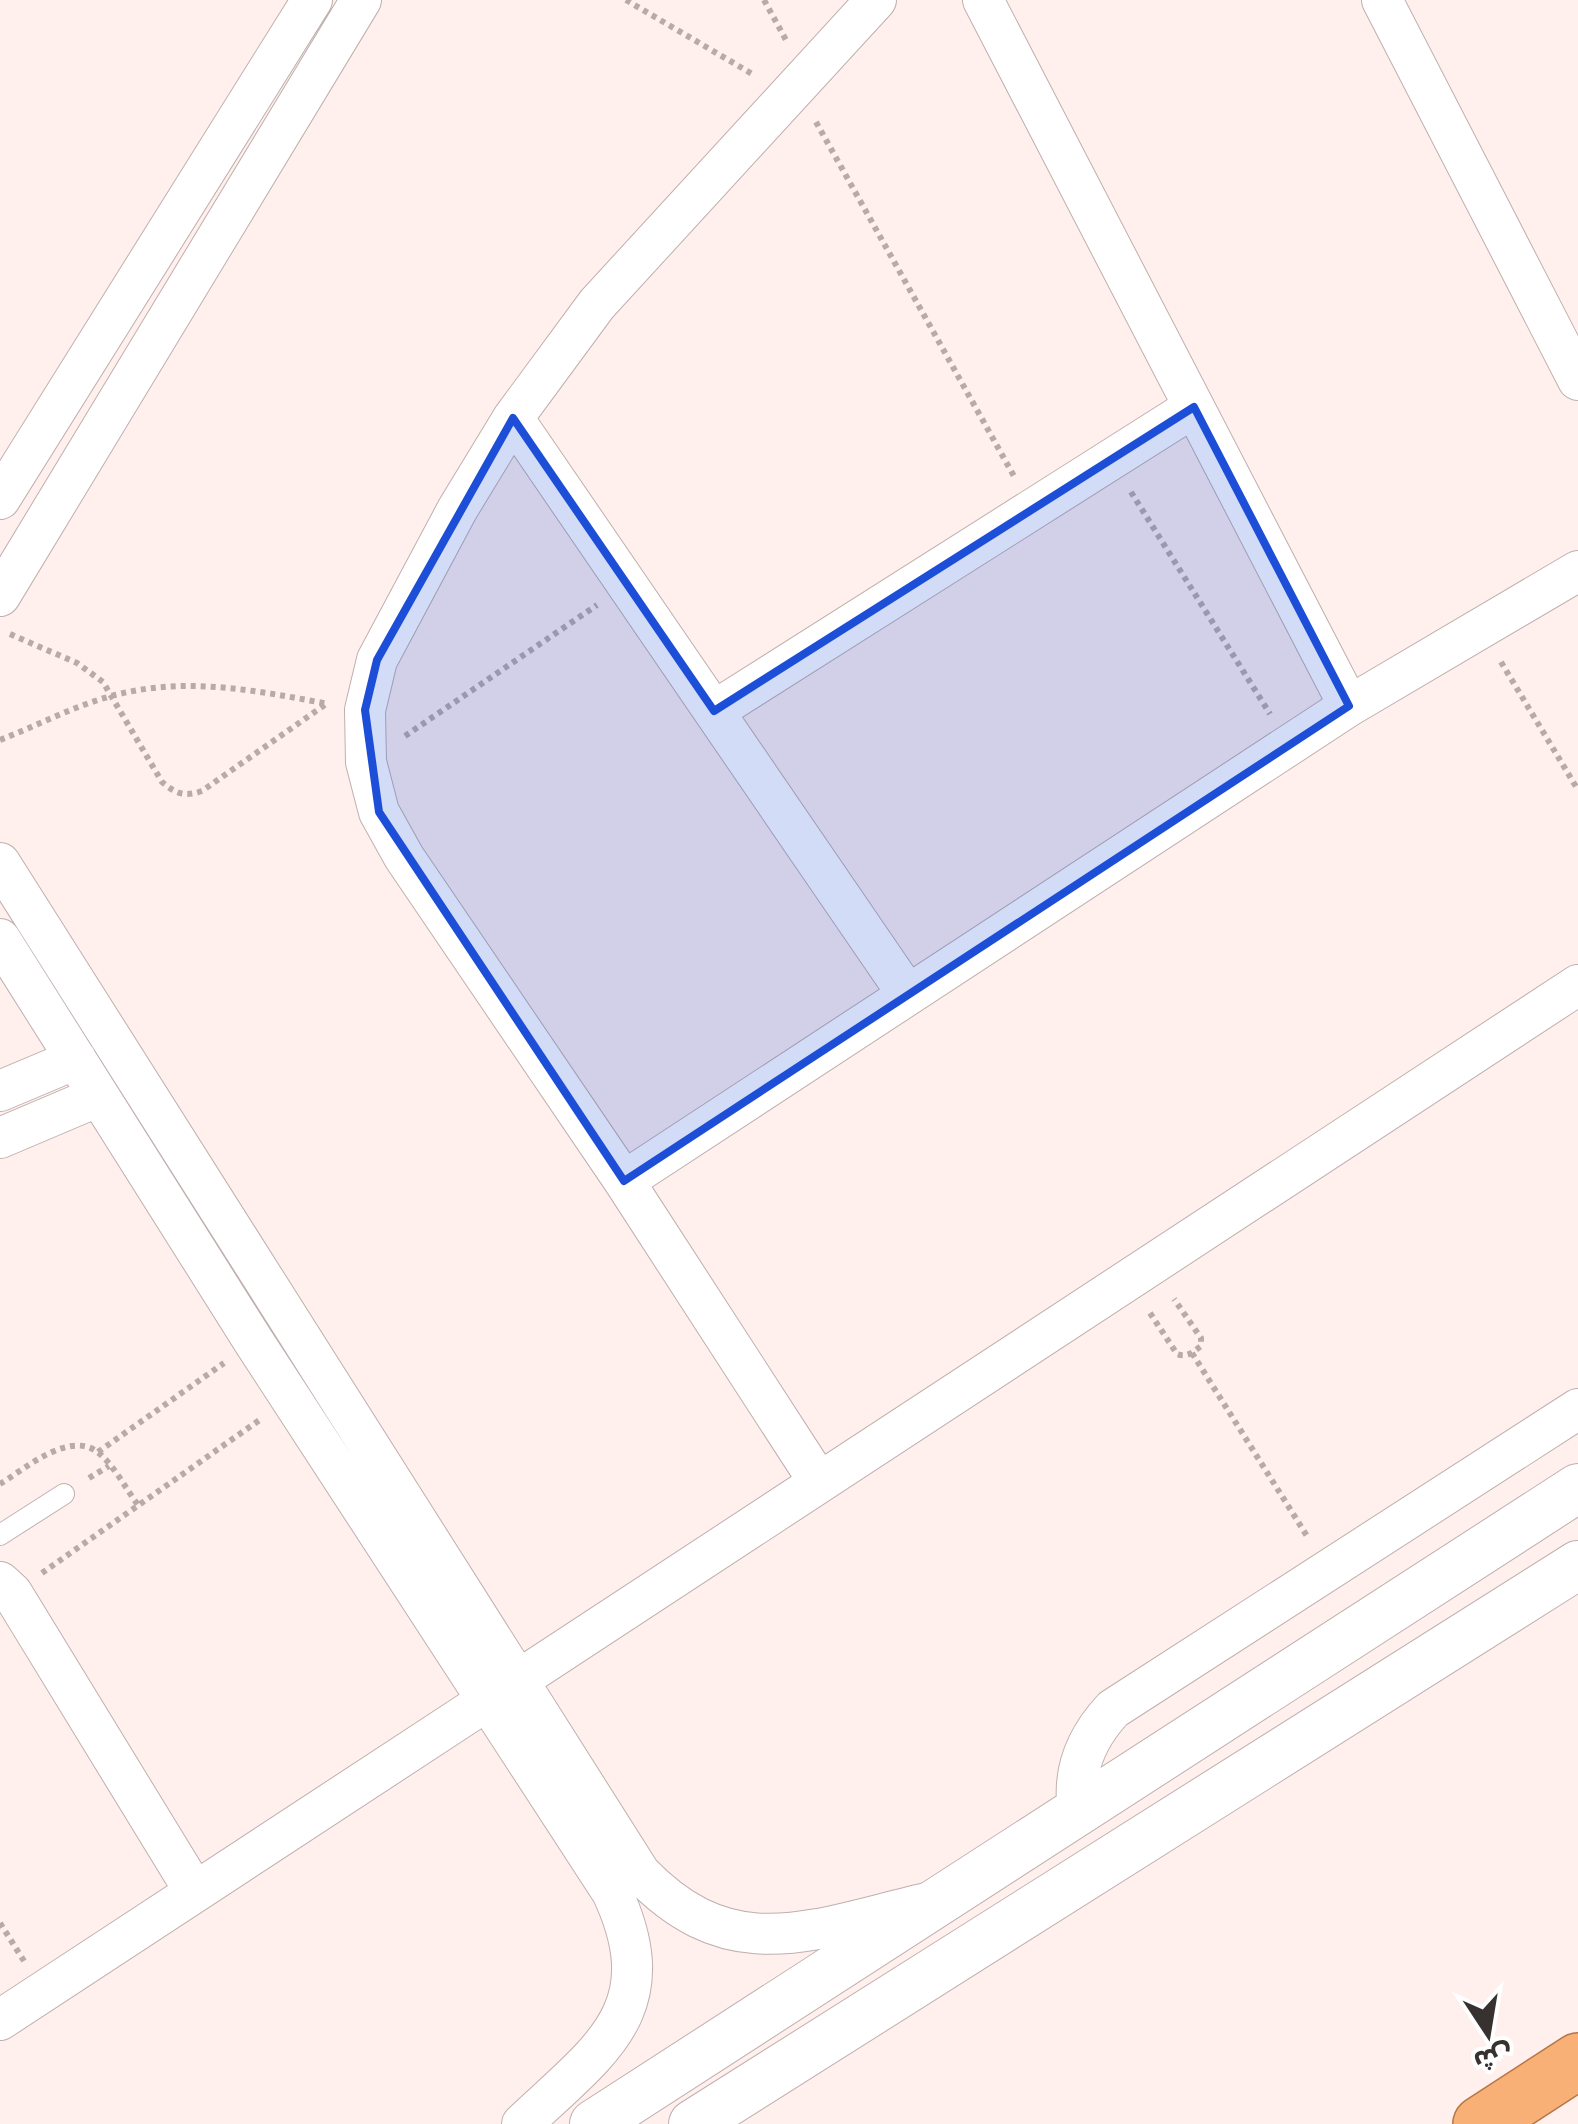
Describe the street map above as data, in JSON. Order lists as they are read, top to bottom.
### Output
{
  "north": "bottom"
}
